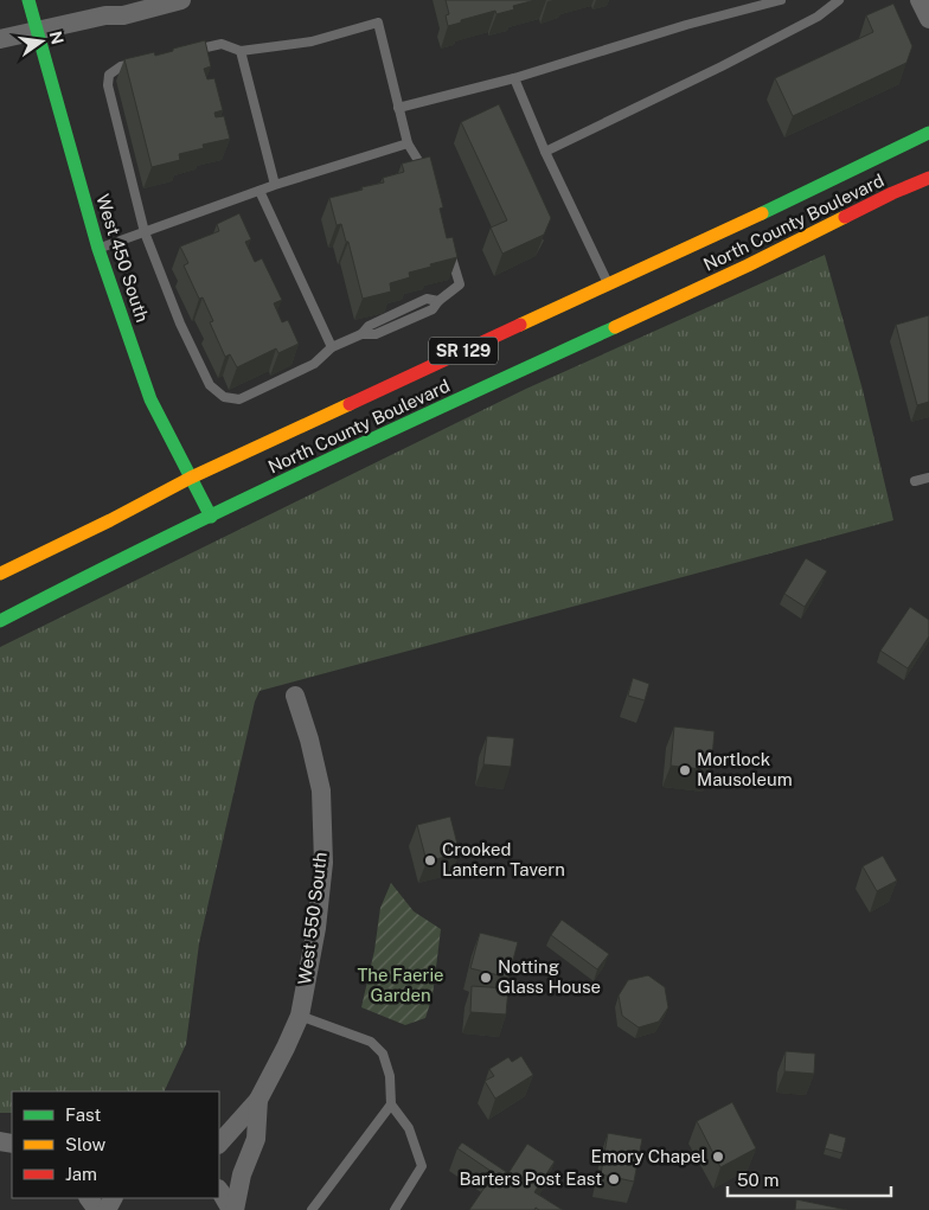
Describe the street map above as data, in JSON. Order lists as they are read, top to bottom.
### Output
{
  "streets": {
    "main road": ["North County Boulevard", "West 450 South", "SR 129"],
    "street": ["West 550 South"]
  },
  "crossings": [
    ["North County Boulevard", "West 450 South"]
  ],
  "parks": ["The Faerie Garden"],
  "places": [
    "Mortlock Mausoleum",
    "Crooked Lantern Tavern",
    "Notting Glass House",
    "Emory Chapel",
    "Barters Post East"
  ],
  "legend": ["Fast", "Slow", "Jam"],
  "scale_bar": "50 m",
  "north": "right"
}
